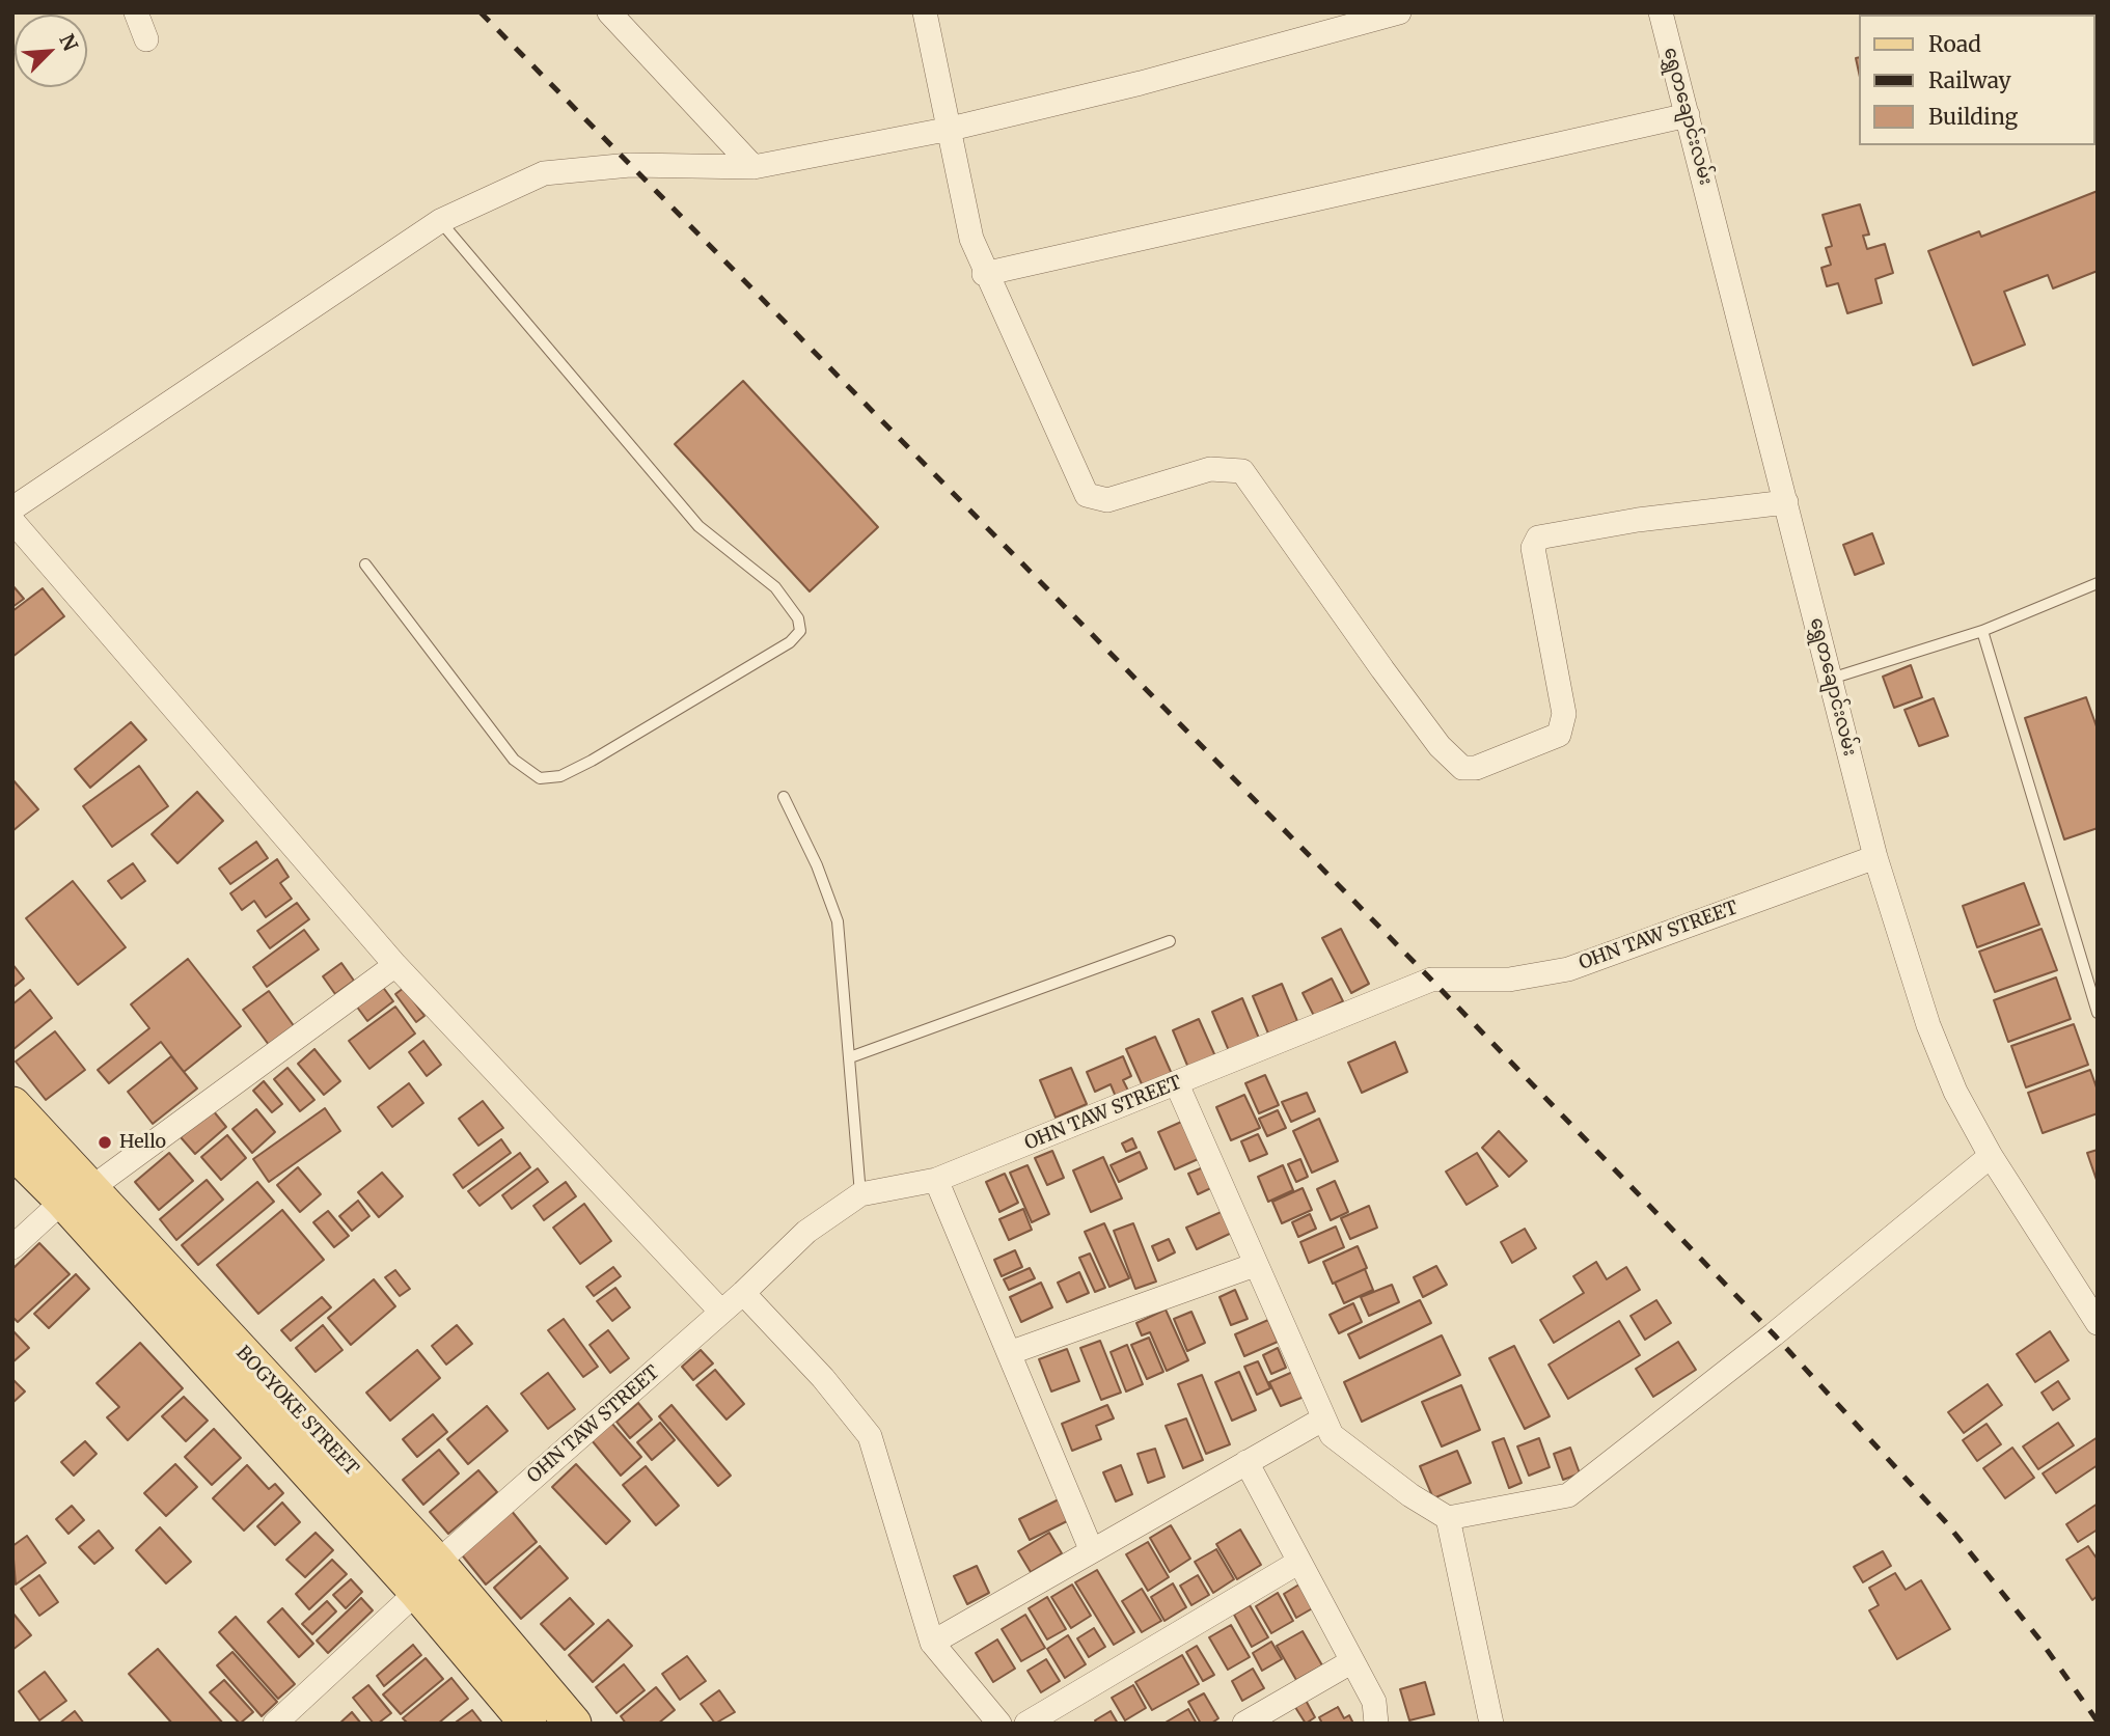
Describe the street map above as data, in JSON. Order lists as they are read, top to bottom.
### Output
{
  "streets": {
    "main road": ["BOGYOKE STREET"],
    "street": ["ရွှေတချောင်းလမ်း", "OHN TAW STREET"]
  },
  "crossings": [
    ["ရွှေတချောင်းလမ်း", "OHN TAW STREET"],
    ["OHN TAW STREET", "BOGYOKE STREET"]
  ],
  "places": ["Hello"],
  "legend": ["Road", "Railway", "Building"],
  "north": "top right"
}
